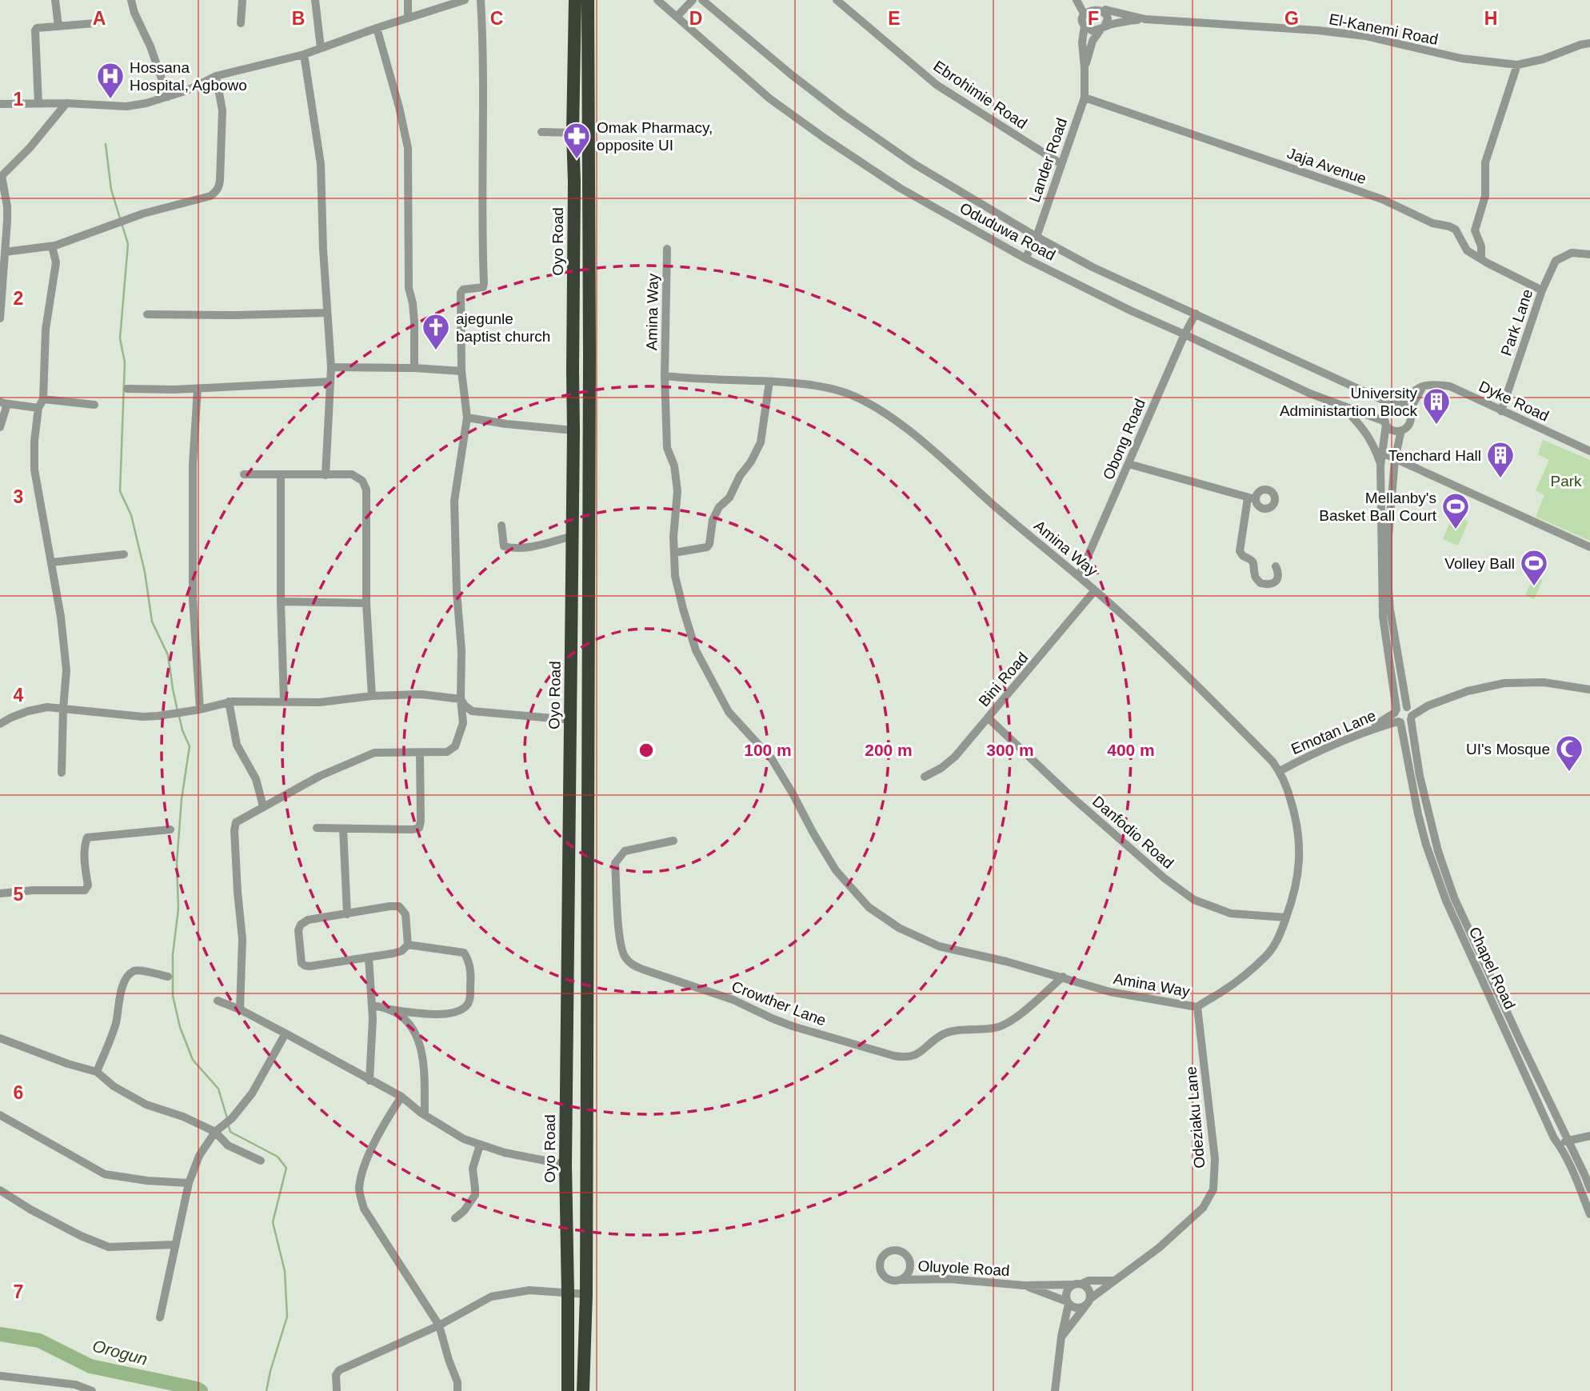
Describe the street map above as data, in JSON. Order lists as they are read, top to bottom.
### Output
{
  "streets": {
    "highway": ["Oyo Road"],
    "street": [
      "El-Kanemi Road",
      "Ebrohimie Road",
      "Lander Road",
      "Jaja Avenue",
      "Oduduwa Road",
      "Amina Way",
      "Park Lane",
      "Dyke Road",
      "Obong Road",
      "Bini Road",
      "Emotan Lane",
      "Danfodio Road",
      "Chapel Road",
      "Crowther Lane",
      "Odeziaku Lane",
      "Oluyole Road"
    ]
  },
  "crossings": [
    ["El-Kanemi Road", "Lander Road"],
    ["Ebrohimie Road", "Lander Road"],
    ["Lander Road", "Jaja Avenue"],
    ["Lander Road", "Oduduwa Road"],
    ["Jaja Avenue", "Park Lane"],
    ["Oduduwa Road", "Obong Road"],
    ["Oduduwa Road", "Chapel Road"],
    ["Amina Way", "Obong Road"],
    ["Amina Way", "Bini Road"],
    ["Amina Way", "Emotan Lane"],
    ["Amina Way", "Danfodio Road"],
    ["Amina Way", "Crowther Lane"],
    ["Amina Way", "Odeziaku Lane"],
    ["Park Lane", "Dyke Road"],
    ["Bini Road", "Danfodio Road"],
    ["Emotan Lane", "Chapel Road"],
    ["Odeziaku Lane", "Oluyole Road"]
  ],
  "water": ["Orogun"],
  "parks": ["Park"],
  "places": {
    "hospital": ["Hossana Hospital, Agbowo"],
    "pharmacy": ["Omak Pharmacy, opposite UI"],
    "church": ["ajegunle baptist church"],
    "building": ["University Administartion Block", "Tenchard Hall"],
    "sports": ["Mellanby's Basket Ball Court", "Volley Ball"],
    "mosque": ["UI's Mosque"]
  },
  "grid": {
    "columns": [
      "A",
      "B",
      "C",
      "D",
      "E",
      "F",
      "G",
      "H"
    ],
    "rows": [
      "1",
      "2",
      "3",
      "4",
      "5",
      "6",
      "7"
    ]
  },
  "rings": [
    "100 m",
    "200 m",
    "300 m",
    "400 m"
  ]
}
